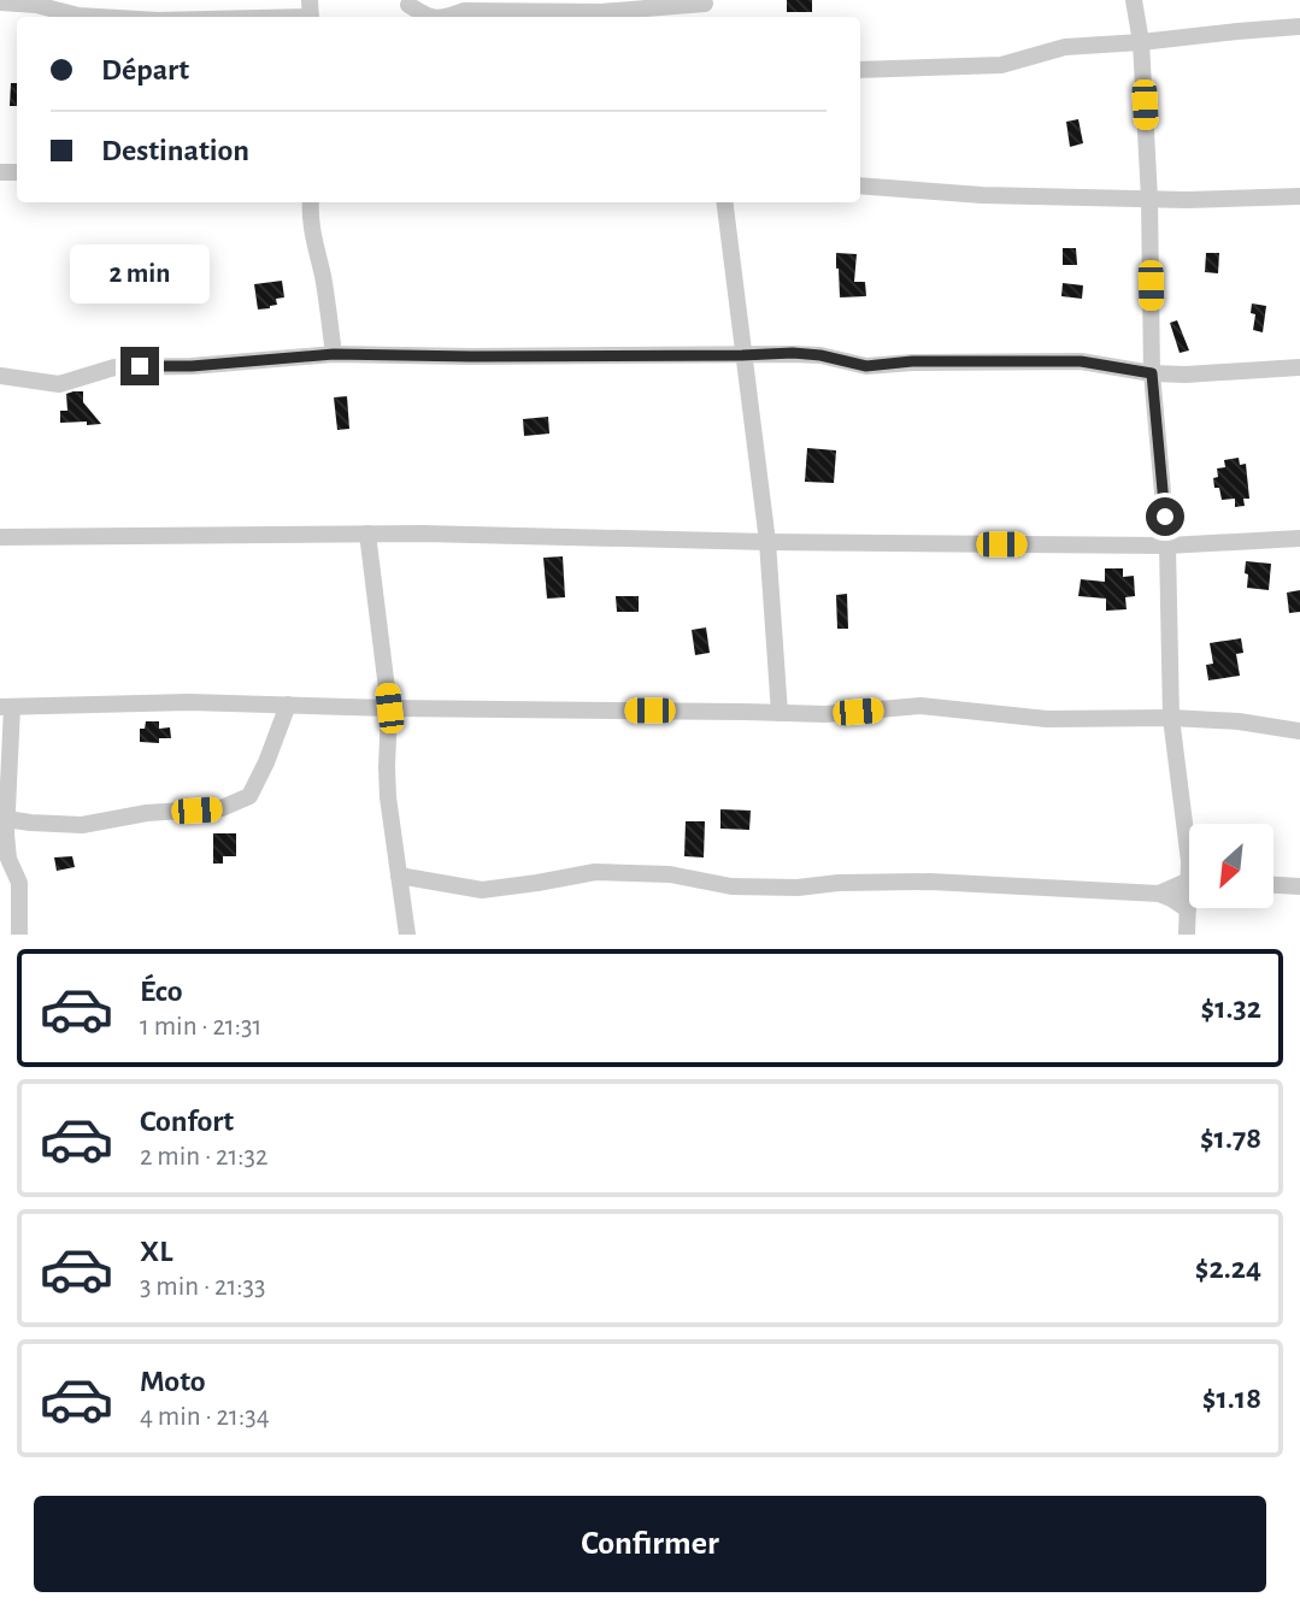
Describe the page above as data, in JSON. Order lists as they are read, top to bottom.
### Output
{
  "north": "bottom left",
  "page": {
    "banner": ["Départ", "Destination"],
    "bubble": "2 min",
    "list": [
      {
        "name": "Éco",
        "note": "1 min · 21:31",
        "value": "$1.32"
      },
      {
        "name": "Confort",
        "note": "2 min · 21:32",
        "value": "$1.78"
      },
      {
        "name": "XL",
        "note": "3 min · 21:33",
        "value": "$2.24"
      },
      {
        "name": "Moto",
        "note": "4 min · 21:34",
        "value": "$1.18"
      }
    ],
    "buttons": "Confirmer"
  }
}
